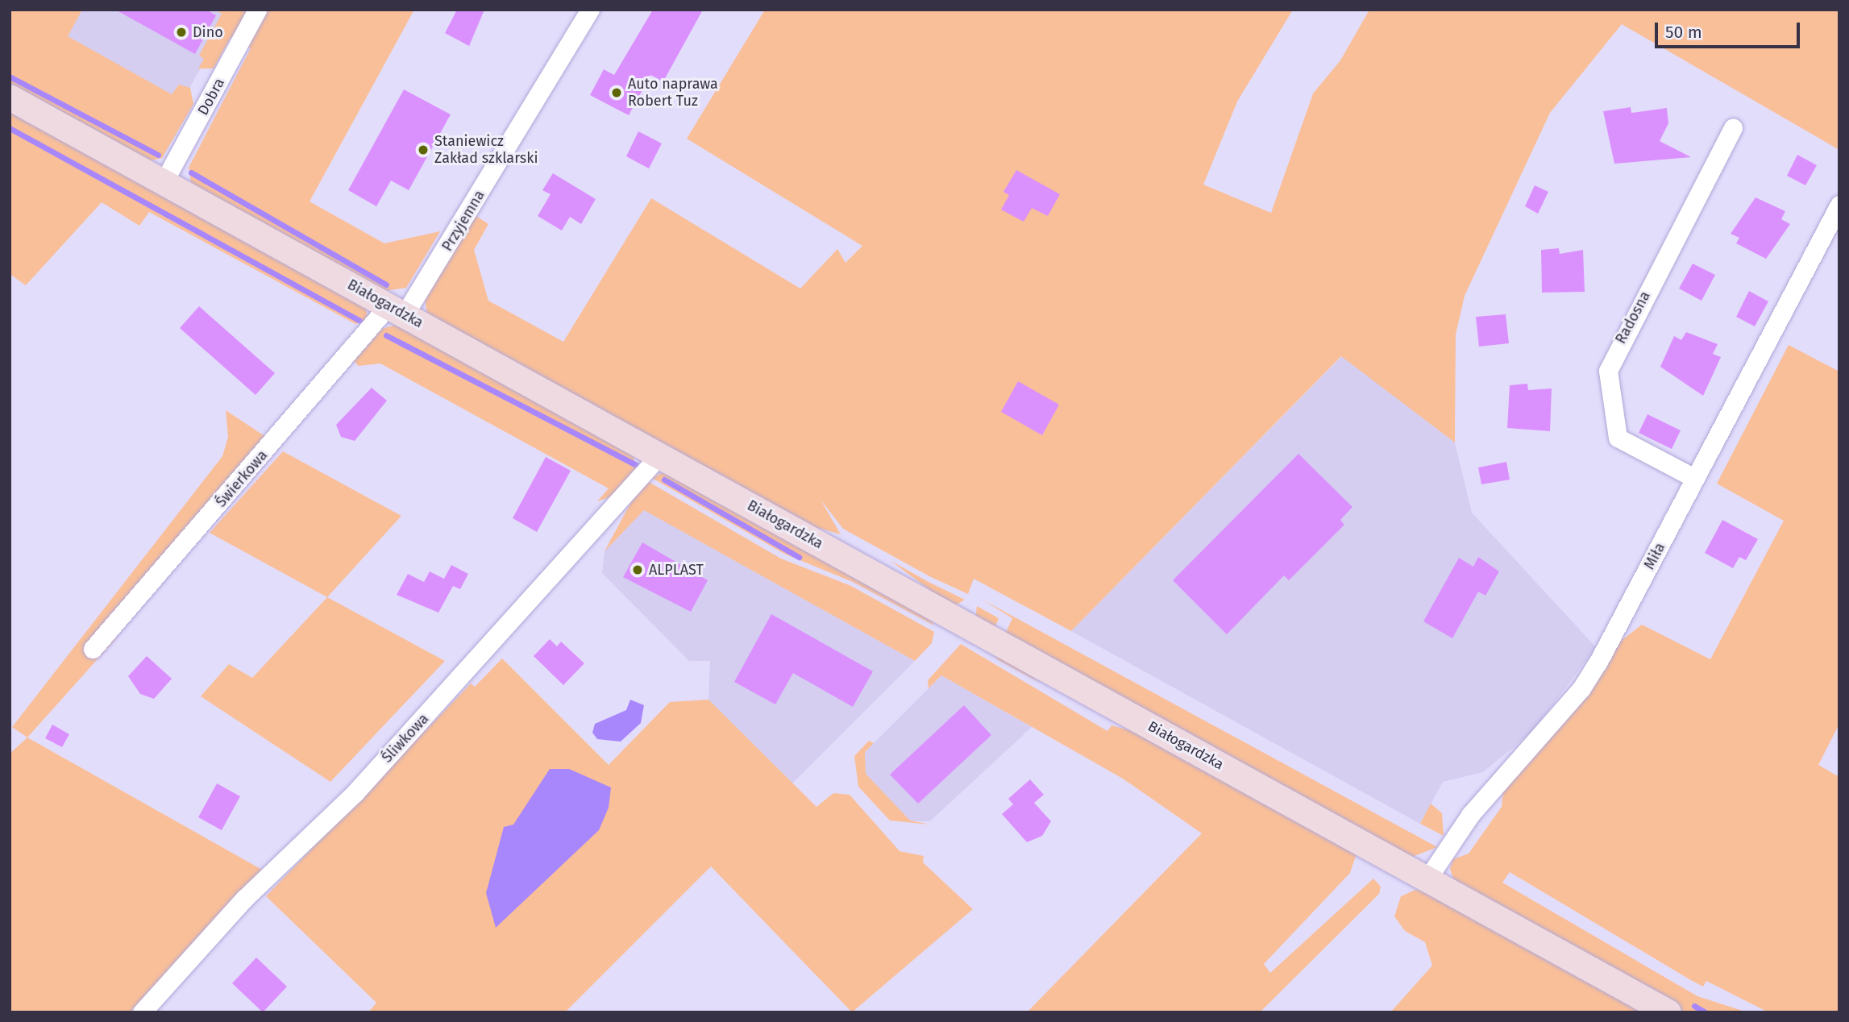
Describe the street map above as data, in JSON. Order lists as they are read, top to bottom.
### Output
{
  "streets": {
    "main road": ["Białogardzka"],
    "street": [
      "Dobra",
      "Przyjemna",
      "Radosna",
      "Świerkowa",
      "Miła",
      "Śliwkowa"
    ]
  },
  "crossings": [
    ["Dobra", "Białogardzka"],
    ["Przyjemna", "Białogardzka"],
    ["Przyjemna", "Świerkowa"],
    ["Białogardzka", "Świerkowa"],
    ["Białogardzka", "Miła"],
    ["Białogardzka", "Śliwkowa"],
    ["Radosna", "Miła"]
  ],
  "places": [
    "Dino",
    "Auto naprawa Robert Tuz",
    "Staniewicz Zakład szklarski",
    "ALPLAST"
  ],
  "scale_bar": "50 m"
}
